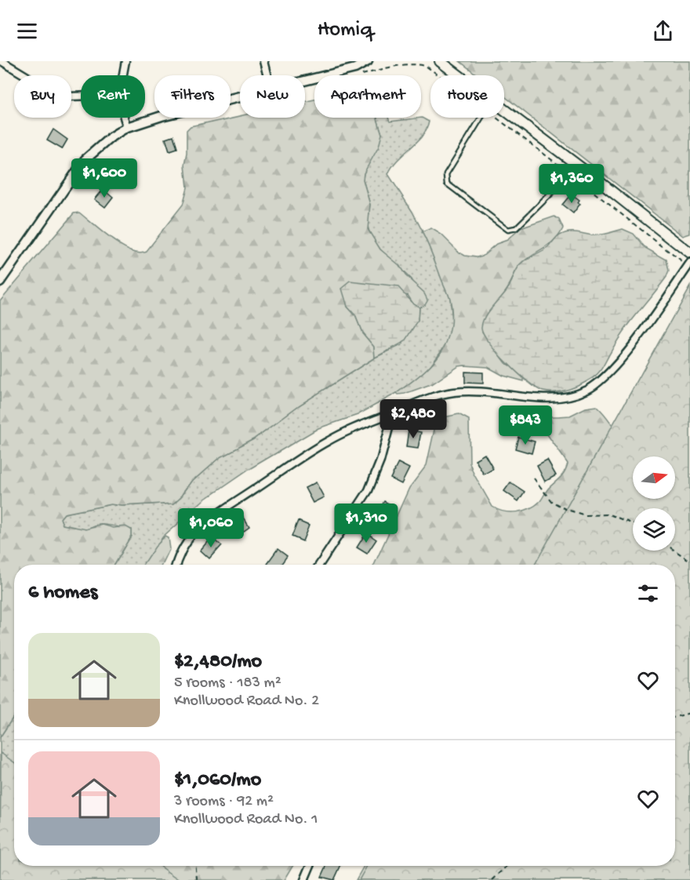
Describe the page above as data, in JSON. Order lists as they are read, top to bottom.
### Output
{
  "north": "right",
  "page": {
    "header": "Homiq",
    "chip": [
      "Buy",
      "Rent",
      "Filters",
      "New",
      "Apartment",
      "House"
    ],
    "price": [
      "$1,600",
      "$1,360",
      "$2,480",
      "$843",
      "$1,310",
      "$1,060"
    ],
    "heading": "6 homes",
    "list": [
      {
        "name": "$2,480/mo",
        "note": "5 rooms · 183 m² · Knollwood Road No. 2"
      },
      {
        "name": "$1,060/mo",
        "note": "3 rooms · 92 m² · Knollwood Road No. 1"
      }
    ]
  }
}
